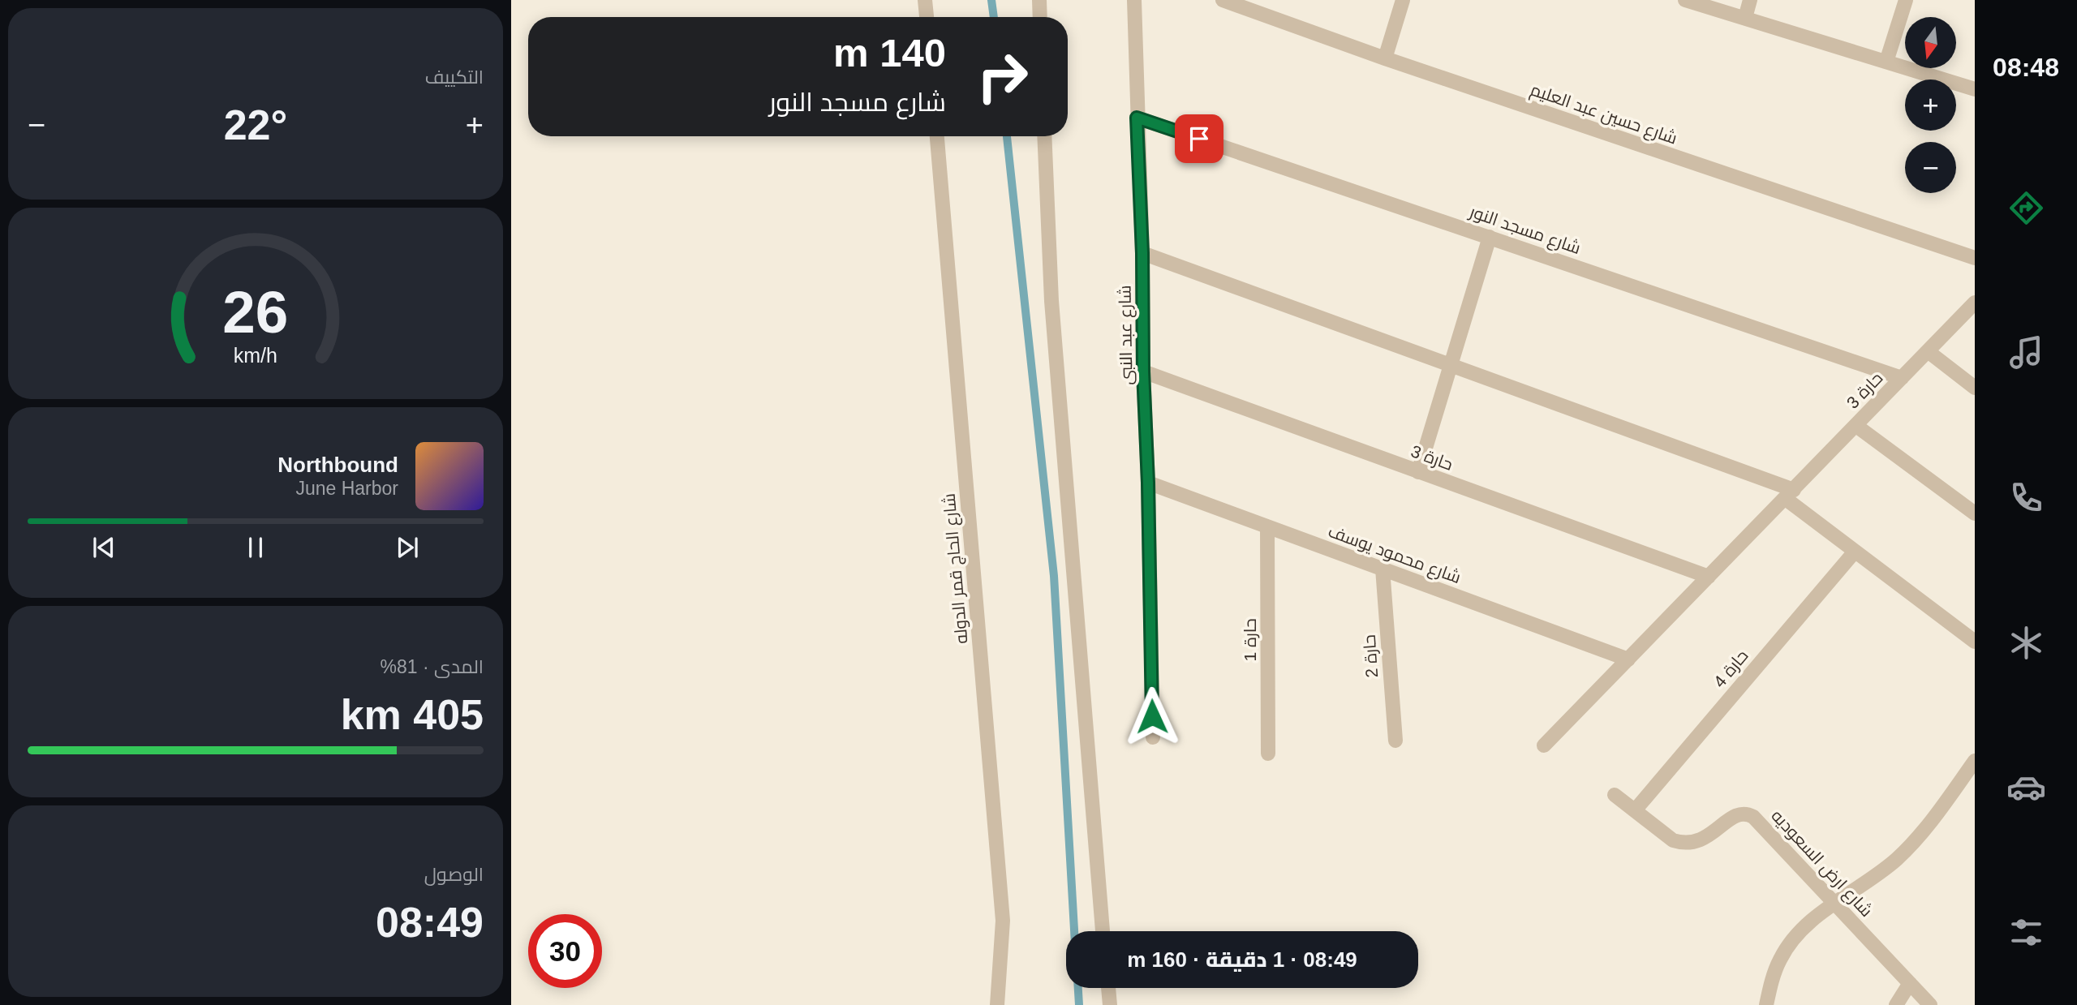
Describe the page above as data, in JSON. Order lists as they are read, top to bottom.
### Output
{
  "streets": {
    "street": [
      "شارع حسين عبد العليم",
      "شارع مسجد النور",
      "شارع عبد النبى",
      "حارة 3",
      "شارع محمود يوسف",
      "شارع الحاج قمر الدوله",
      "حارة 1",
      "حارة 2",
      "حارة 4",
      "شارع ارض السعوديه"
    ]
  },
  "crossings": [
    ["شارع مسجد النور", "شارع عبد النبى"],
    ["شارع مسجد النور", "حارة 3"],
    ["شارع عبد النبى", "حارة 3"],
    ["شارع عبد النبى", "شارع محمود يوسف"],
    ["حارة 3", "شارع محمود يوسف"],
    ["شارع محمود يوسف", "حارة 1"],
    ["شارع محمود يوسف", "حارة 2"],
    ["حارة 4", "شارع ارض السعوديه"]
  ],
  "north": "bottom",
  "page": {
    "tabs": "08:48",
    "tile": [
      "التكييف",
      ["المدى · 81%", "405 km"],
      ["الوصول", "08:49"]
    ],
    "map_buttons": ["+", "−"],
    "turn": ["140 m", "شارع مسجد النور"],
    "heat": ["−", "22°", "+"],
    "song": ["Northbound", "June Harbor"],
    "limit": "30",
    "trip": "08:49 · 1 دقيقة · 160 m",
    "gauge": ["26", "km/h"]
  }
}
